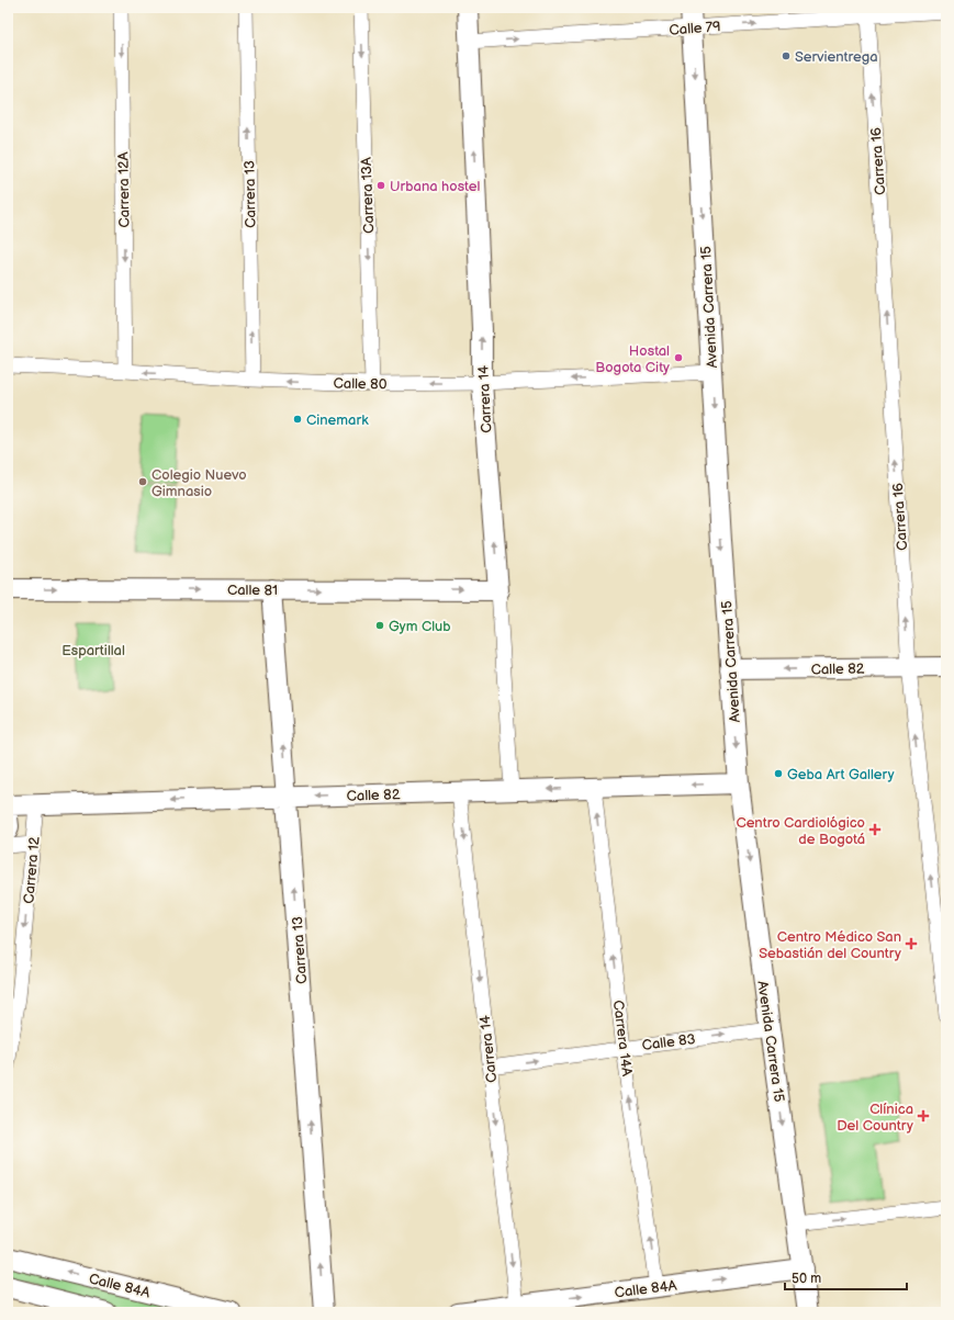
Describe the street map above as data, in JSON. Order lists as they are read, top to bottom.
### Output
{
  "streets": {
    "street": [
      "Calle 79",
      "Carrera 16",
      "Carrera 12A",
      "Carrera 13",
      "Carrera 13A",
      "Avenida Carrera 15",
      "Calle 80",
      "Carrera 14",
      "Calle 81",
      "Calle 82",
      "Carrera 12",
      "Carrera 14A",
      "Calle 83",
      "Calle 84A"
    ]
  },
  "crossings": [
    ["Calle 79", "Carrera 16"],
    ["Calle 79", "Avenida Carrera 15"],
    ["Calle 79", "Carrera 14"],
    ["Carrera 16", "Calle 82"],
    ["Carrera 12A", "Calle 80"],
    ["Carrera 13", "Calle 80"],
    ["Carrera 13", "Calle 81"],
    ["Carrera 13", "Calle 82"],
    ["Carrera 13A", "Calle 80"],
    ["Avenida Carrera 15", "Calle 80"],
    ["Avenida Carrera 15", "Calle 82"],
    ["Avenida Carrera 15", "Calle 83"],
    ["Avenida Carrera 15", "Calle 84A"],
    ["Calle 80", "Carrera 14"],
    ["Carrera 14", "Calle 81"],
    ["Carrera 14", "Calle 82"],
    ["Carrera 14", "Calle 83"],
    ["Carrera 14", "Calle 84A"],
    ["Calle 82", "Carrera 12"],
    ["Calle 82", "Carrera 14A"],
    ["Carrera 14A", "Calle 83"],
    ["Carrera 14A", "Calle 84A"]
  ],
  "one_way": [
    "Calle 79",
    "Carrera 16",
    "Carrera 12A",
    "Carrera 13",
    "Carrera 13A",
    "Avenida Carrera 15",
    "Calle 80",
    "Calle 81",
    "Calle 82",
    "Carrera 12",
    "Carrera 14A",
    "Calle 83"
  ],
  "parks": ["Espartillal"],
  "places": {
    "other": [
      "Servientrega",
      "Urbana hostel",
      "Hostal Bogota City",
      "Cinemark",
      "Colegio Nuevo Gimnasio",
      "Gym Club",
      "Geba Art Gallery"
    ],
    "health": ["Centro Cardiológico de Bogotá", "Centro Médico San Sebastián del Country", "Clínica Del Country"]
  },
  "scale_bar": "50 m"
}
